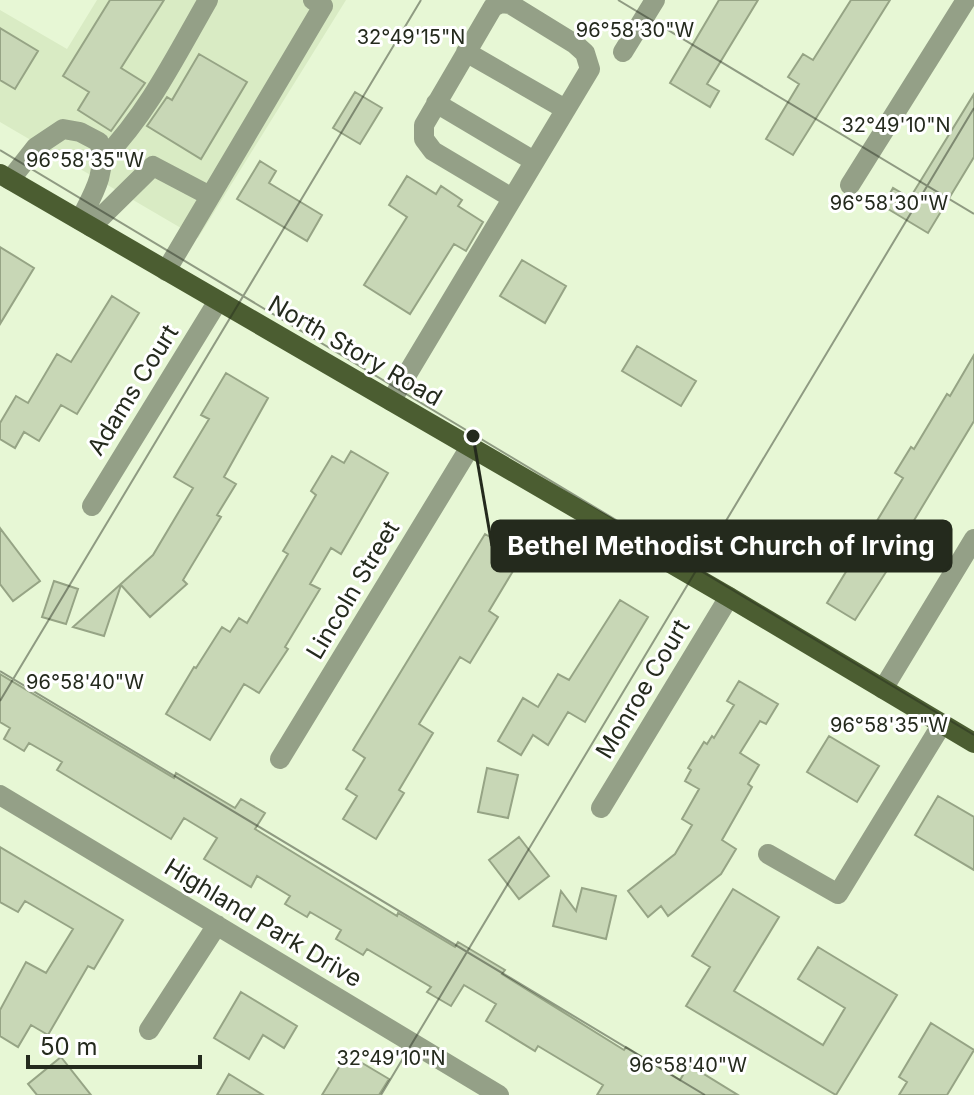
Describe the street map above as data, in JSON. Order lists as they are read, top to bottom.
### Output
{
  "streets": {
    "main road": ["North Story Road"],
    "street": [
      "Adams Court",
      "Lincoln Street",
      "Monroe Court",
      "Highland Park Drive"
    ]
  },
  "crossings": [
    ["North Story Road", "Adams Court"],
    ["North Story Road", "Lincoln Street"],
    ["North Story Road", "Monroe Court"]
  ],
  "places": ["Bethel Methodist Church of Irving"],
  "scale_bar": "50 m",
  "coordinates": [
    "96°58'30\"W",
    "32°49'15\"N",
    "32°49'10\"N",
    "96°58'35\"W",
    "96°58'40\"W"
  ]
}
